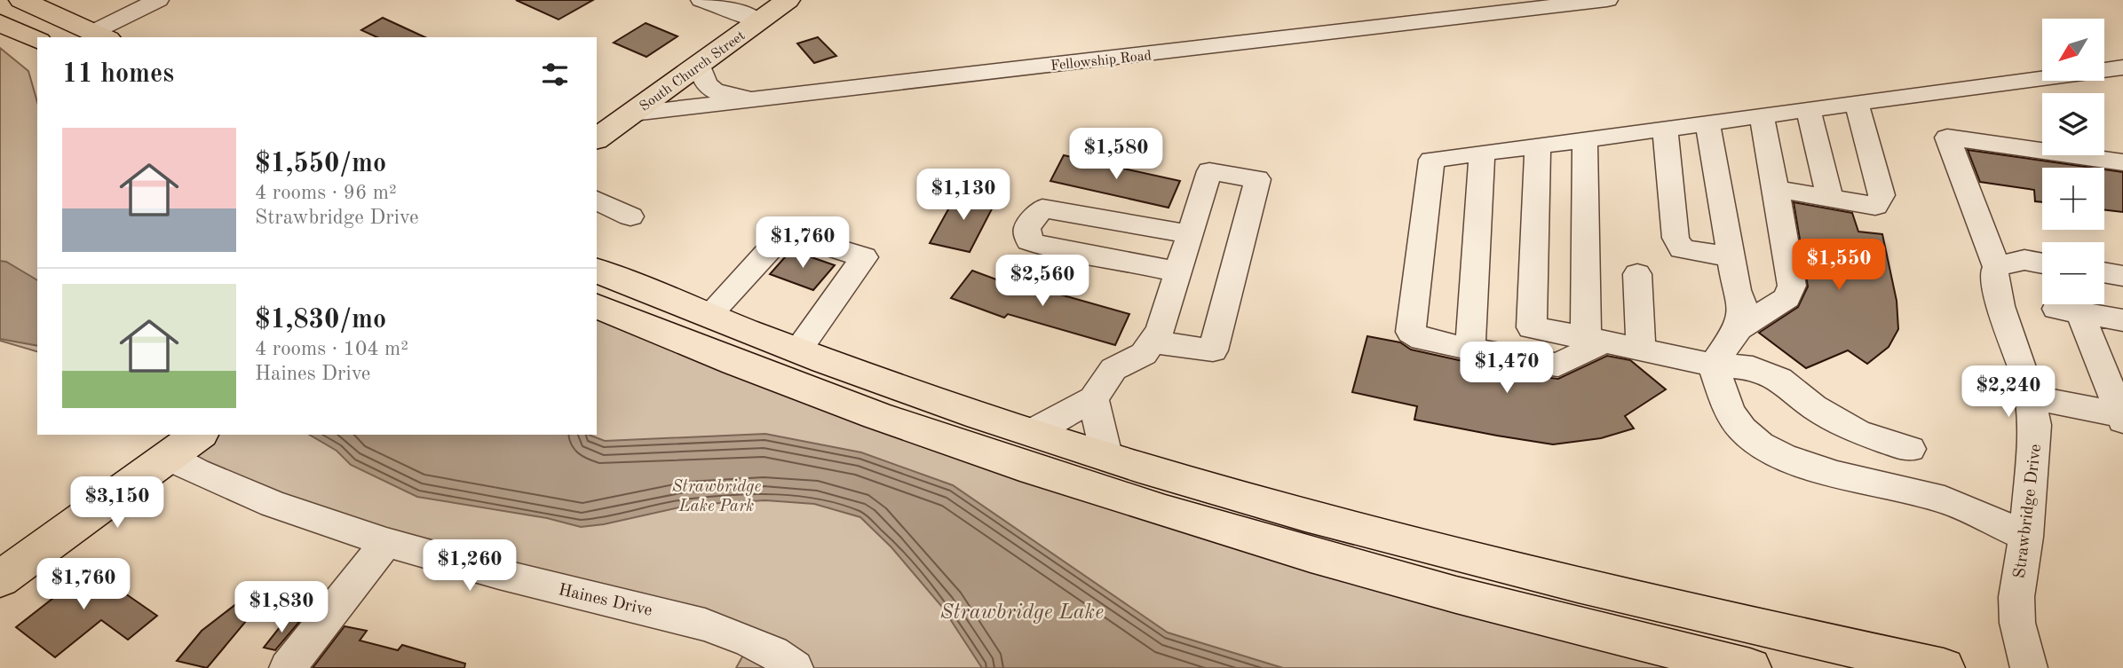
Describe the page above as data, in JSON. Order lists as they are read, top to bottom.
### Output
{
  "streets": {
    "main road": ["Fellowship Road", "South Church Street"],
    "street": ["Strawbridge Drive", "Haines Drive"]
  },
  "crossings": [
    ["Fellowship Road", "South Church Street"]
  ],
  "water": ["Strawbridge Lake"],
  "parks": ["Strawbridge Lake Park"],
  "north": "bottom left",
  "page": {
    "map_buttons": ["+", "−"],
    "heading": "11 homes",
    "list": [
      {
        "name": "$1,550/mo",
        "note": "4 rooms · 96 m² · Strawbridge Drive"
      },
      {
        "name": "$1,830/mo",
        "note": "4 rooms · 104 m² · Haines Drive"
      }
    ],
    "price": [
      "$1,580",
      "$1,130",
      "$1,760",
      "$1,550",
      "$2,560",
      "$1,470",
      "$2,240",
      "$3,150",
      "$1,260",
      "$1,760",
      "$1,830"
    ]
  }
}
